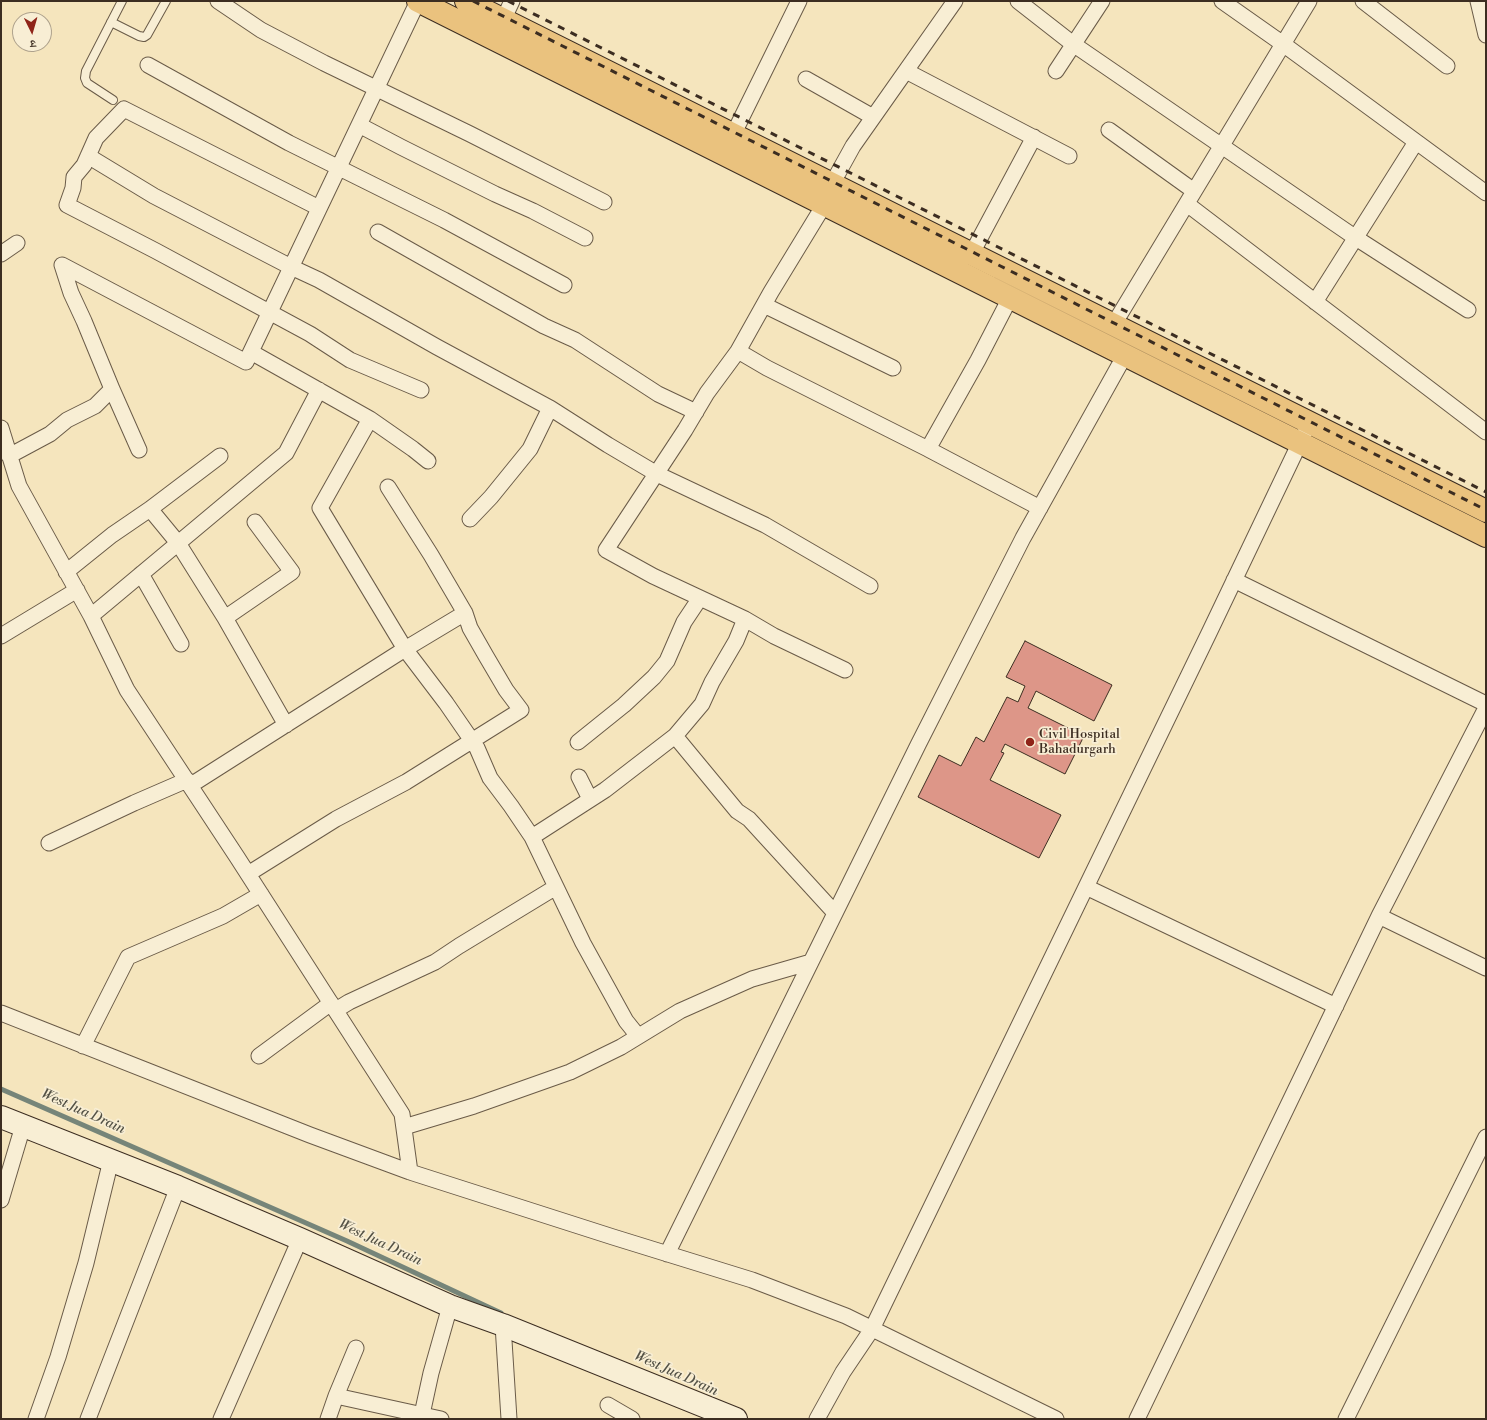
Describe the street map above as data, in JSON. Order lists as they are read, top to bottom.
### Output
{
  "water": ["West Jua Drain"],
  "places": ["Civil Hospital Bahadurgarh"],
  "north": "bottom"
}
